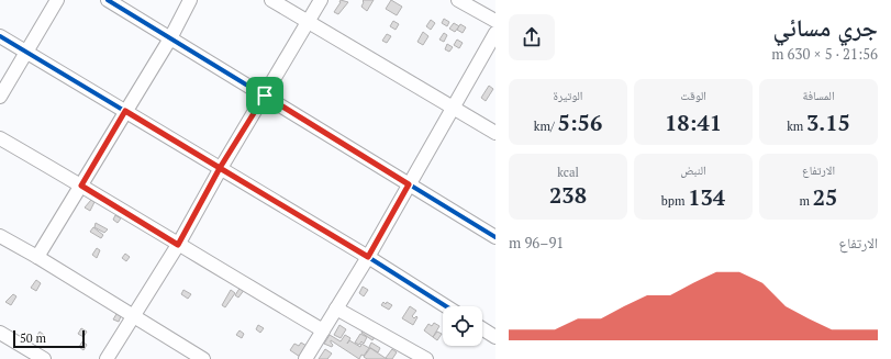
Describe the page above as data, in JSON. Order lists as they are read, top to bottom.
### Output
{
  "scale_bar": "50 m",
  "page": {
    "heading": ["جري مسائي", "21:56 · 5 × 630 m"],
    "stats": [
      ["المسافة", "3.15 km"],
      ["الوقت", "18:41"],
      ["الوتيرة", "5:56 /km"],
      ["الارتفاع", "25 m"],
      ["النبض", "134 bpm"],
      ["kcal", "238"]
    ],
    "chart": ["الارتفاع", "91–96 m"],
    "scale": "50 m"
  }
}
